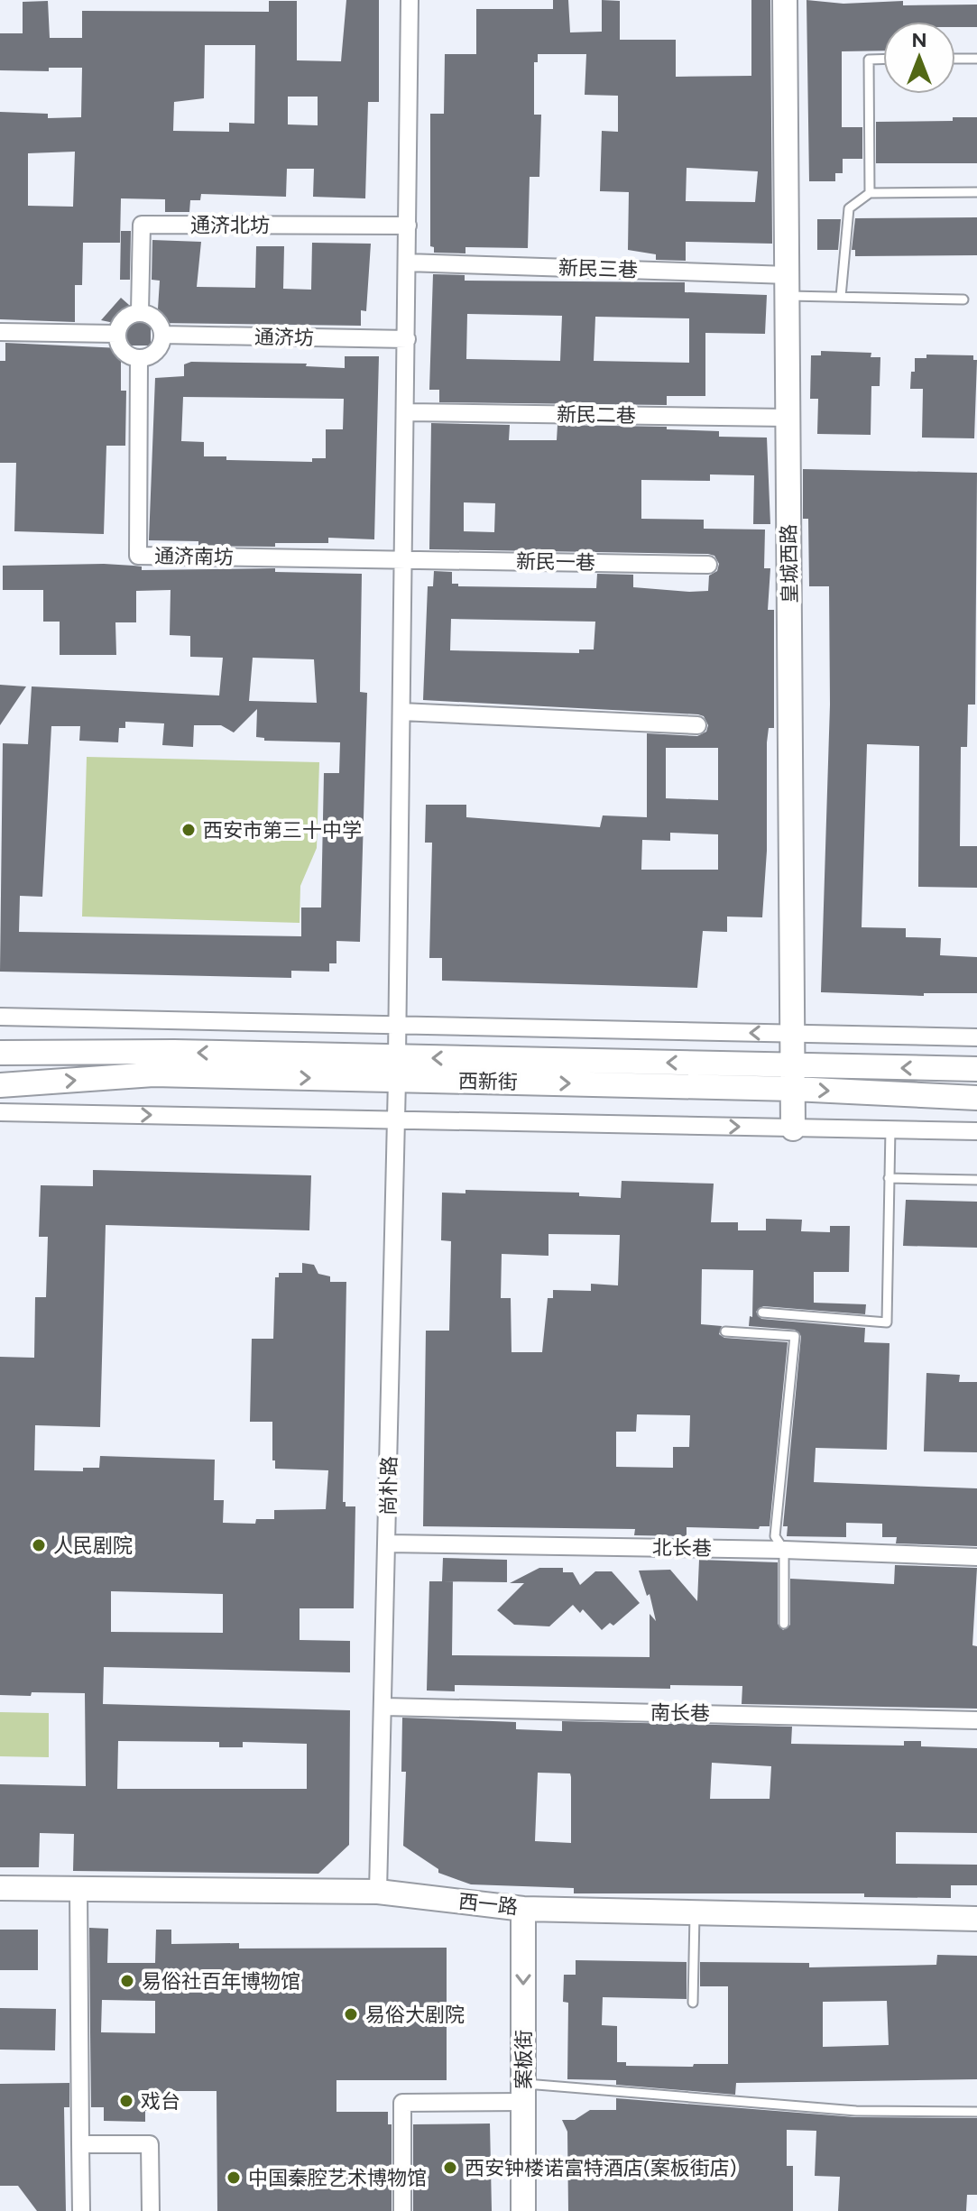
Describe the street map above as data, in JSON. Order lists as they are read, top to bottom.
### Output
{
  "streets": {
    "street": [
      "通济北坊",
      "新民三巷",
      "通济坊",
      "新民二巷",
      "通济南坊",
      "新民一巷",
      "皇城西路",
      "西新街",
      "尚朴路",
      "北长巷",
      "南长巷",
      "西一路",
      "案板街"
    ]
  },
  "crossings": [
    ["通济北坊", "通济坊"],
    ["通济北坊", "通济南坊"],
    ["通济北坊", "尚朴路"],
    ["新民三巷", "皇城西路"],
    ["新民三巷", "尚朴路"],
    ["通济坊", "通济南坊"],
    ["通济坊", "尚朴路"],
    ["新民二巷", "皇城西路"],
    ["新民二巷", "尚朴路"],
    ["通济南坊", "新民一巷"],
    ["通济南坊", "尚朴路"],
    ["新民一巷", "尚朴路"],
    ["皇城西路", "西新街"],
    ["西新街", "尚朴路"],
    ["尚朴路", "北长巷"],
    ["尚朴路", "南长巷"],
    ["尚朴路", "西一路"],
    ["西一路", "案板街"]
  ],
  "one_way": ["案板街"],
  "places": [
    "西安市第三十中学",
    "人民剧院",
    "易俗社百年博物馆",
    "易俗大剧院",
    "戏台",
    "西安钟楼诺富特酒店(案板街店)",
    "中国秦腔艺术博物馆"
  ],
  "north": "top"
}
